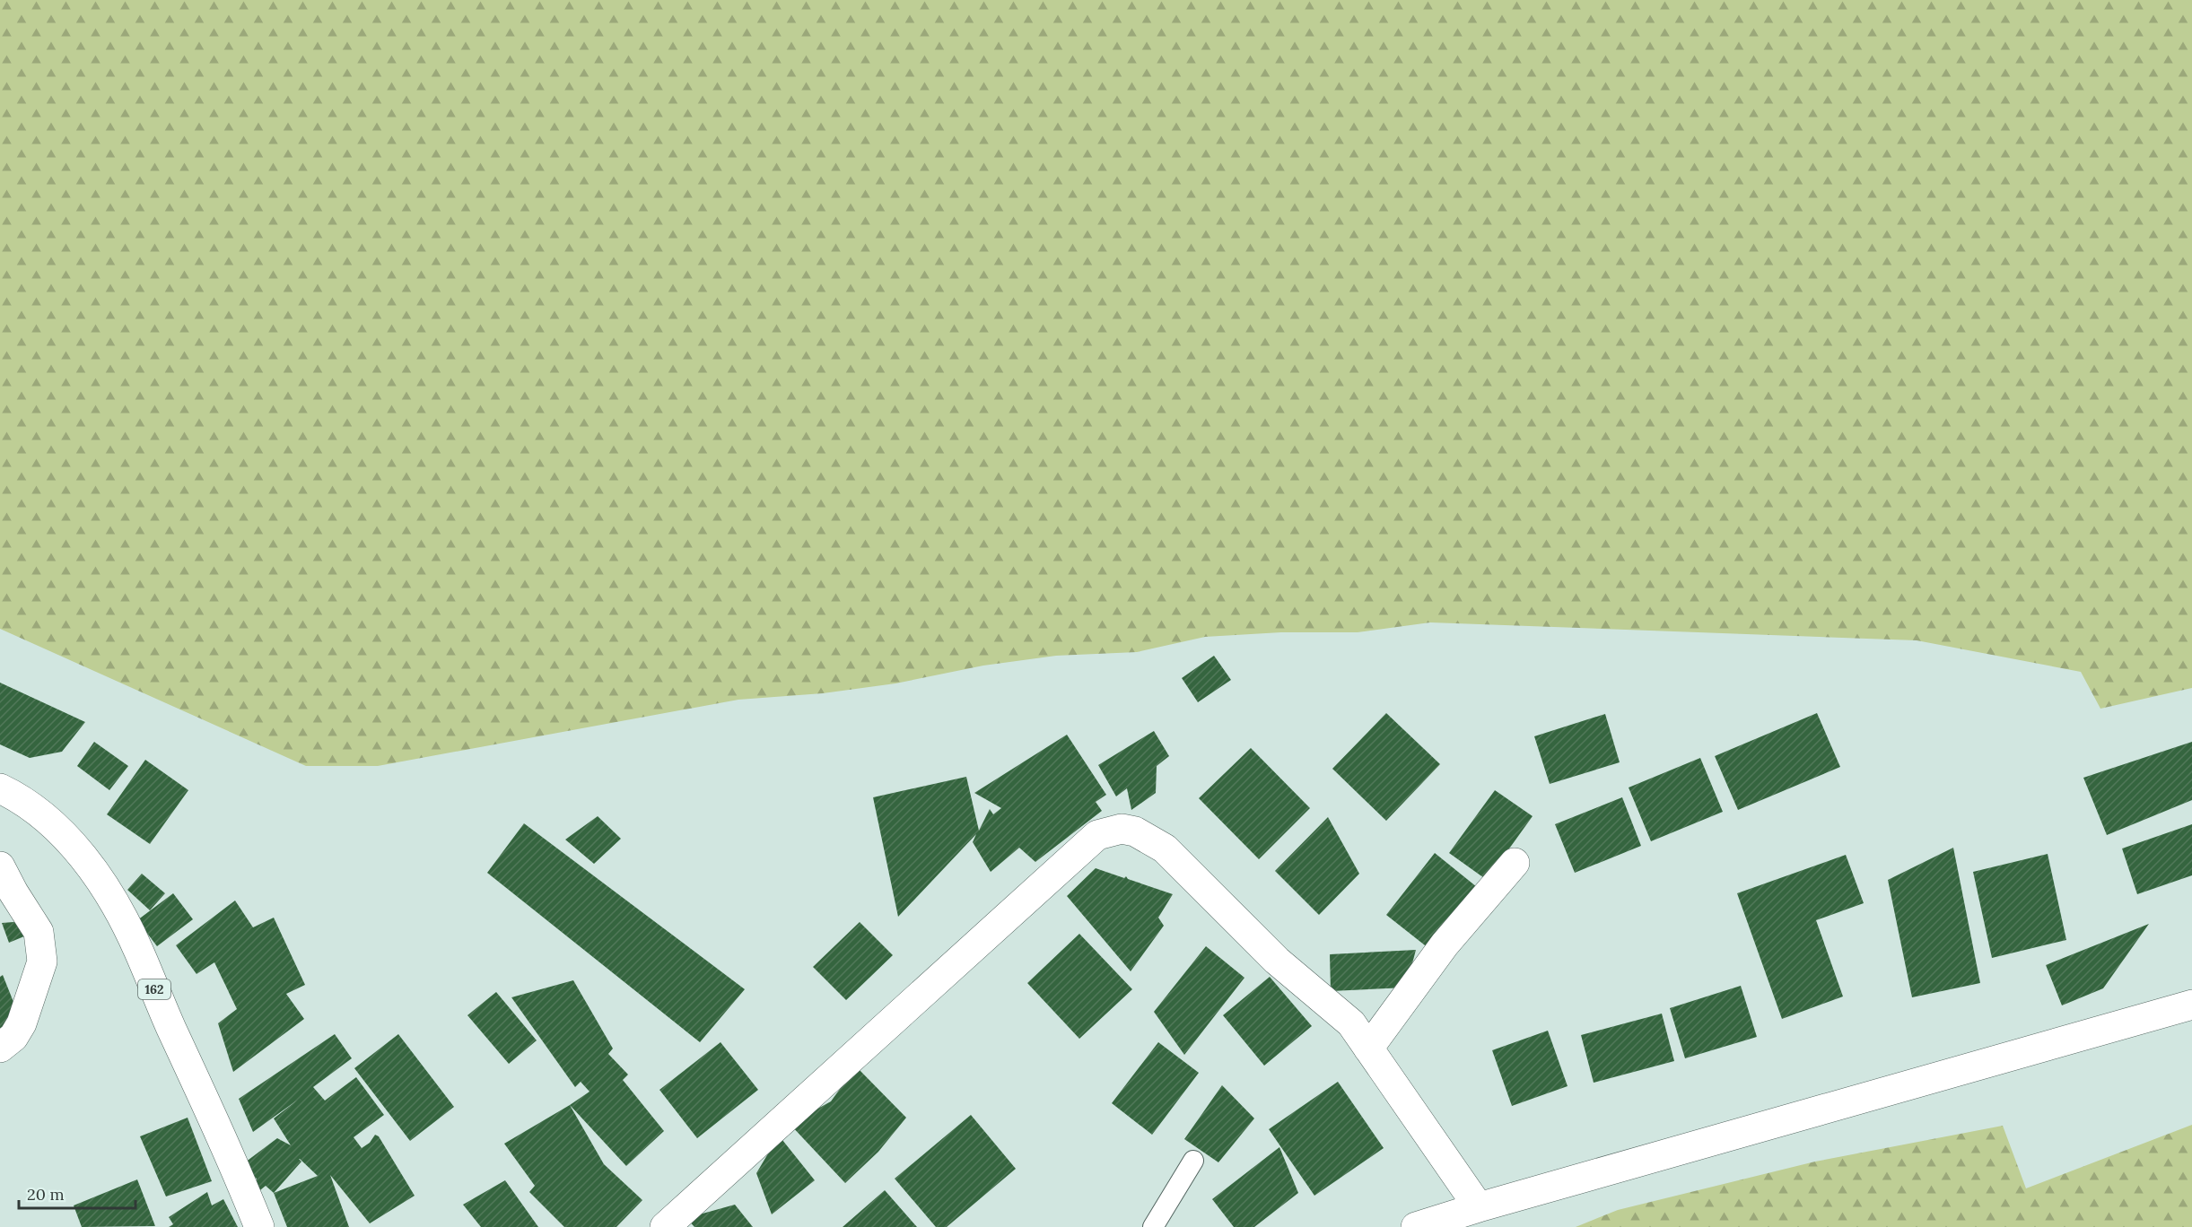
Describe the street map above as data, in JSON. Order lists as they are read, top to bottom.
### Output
{
  "streets": {
    "street": ["162"]
  },
  "scale_bar": "20 m"
}
